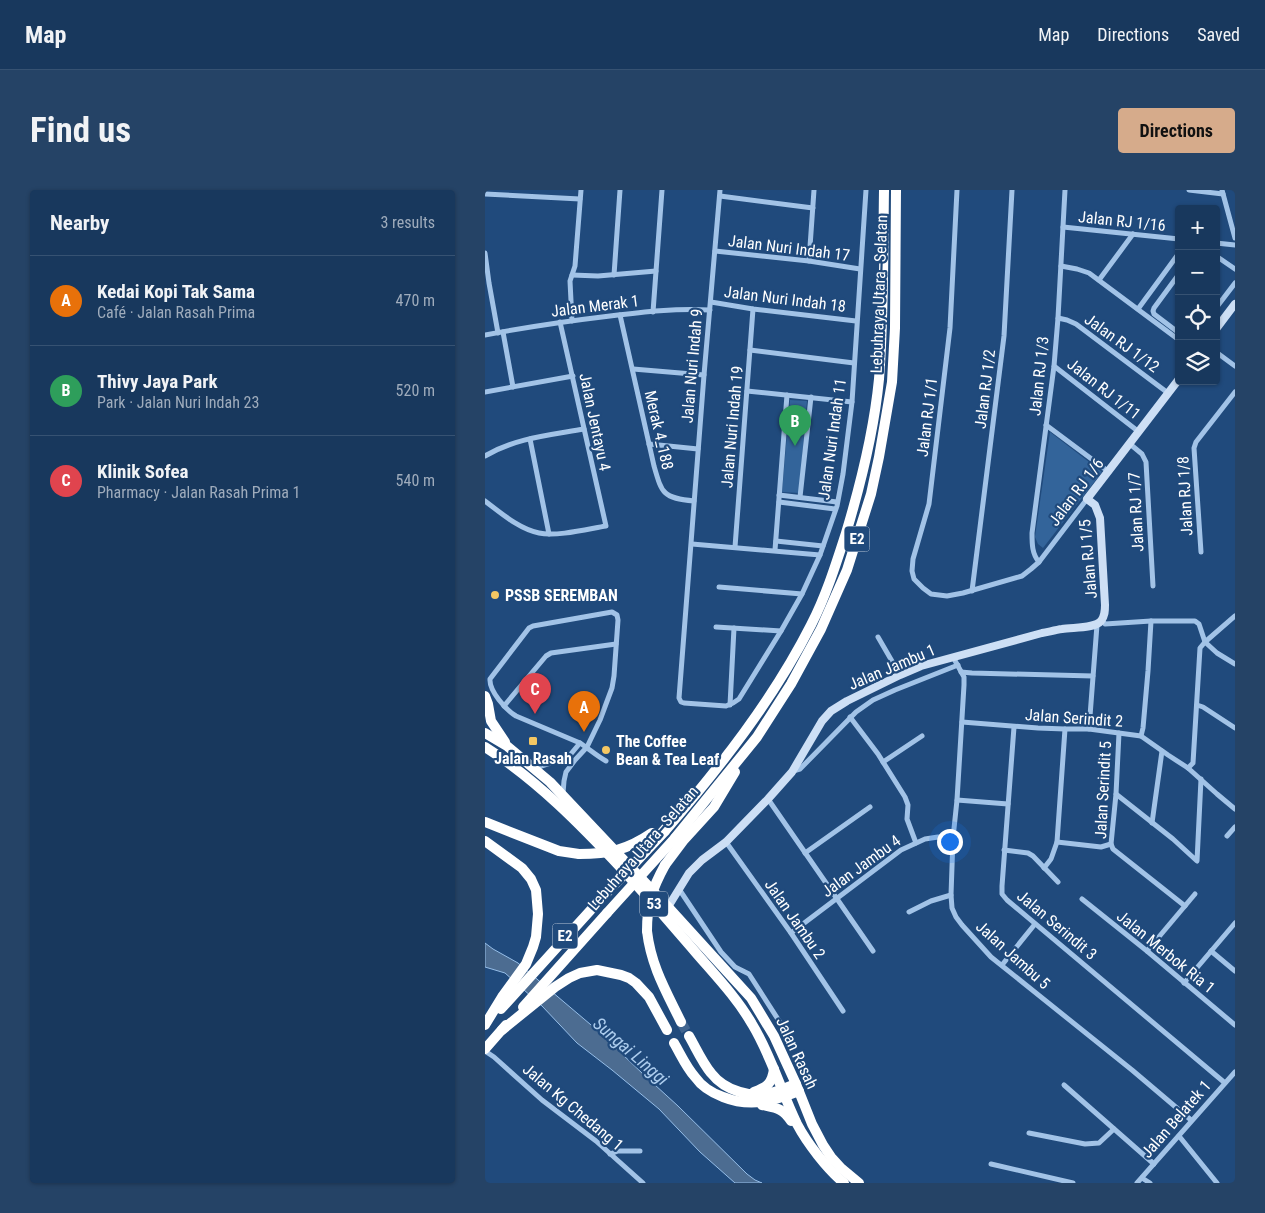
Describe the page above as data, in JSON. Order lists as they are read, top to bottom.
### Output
{
  "streets": {
    "highway": [
      "Lebuhraya Utara–Selatan",
      "E2",
      "53",
      "Jalan Rasah"
    ],
    "street": [
      "Jalan RJ 1/16",
      "Jalan Nuri Indah 17",
      "Jalan Nuri Indah 18",
      "Jalan Merak 1",
      "Jalan RJ 1/12",
      "Jalan Nuri Indah 9",
      "Jalan RJ 1/3",
      "Jalan RJ 1/2",
      "Jalan RJ 1/11",
      "Jalan RJ 1/1",
      "Jalan Jentayu 4",
      "Jalan Nuri Indah 19",
      "Merak 4_188",
      "Jalan Nuri Indah 11",
      "Jalan RJ 1/6",
      "Jalan RJ 1/8",
      "Jalan RJ 1/7",
      "Jalan RJ 1/5",
      "Jalan Jambu 1",
      "Jalan Serindit 2",
      "Jalan Serindit 5",
      "Jalan Jambu 4",
      "Jalan Jambu 2",
      "Jalan Serindit 3",
      "Jalan Merbok Ria 1",
      "Jalan Jambu 5",
      "Jalan Kg Chedang 1",
      "Jalan Belatek 1"
    ]
  },
  "crossings": [
    ["Jalan RJ 1/16", "Jalan RJ 1/3"],
    ["Jalan Nuri Indah 17", "Jalan Nuri Indah 9"],
    ["Jalan Nuri Indah 17", "Jalan Nuri Indah 11"],
    ["Jalan Nuri Indah 18", "Jalan Nuri Indah 9"],
    ["Jalan Nuri Indah 18", "Jalan Nuri Indah 19"],
    ["Jalan Nuri Indah 18", "Jalan Nuri Indah 11"],
    ["Jalan Merak 1", "Jalan Nuri Indah 9"],
    ["Jalan Merak 1", "Jalan Jentayu 4"],
    ["Jalan Merak 1", "Merak 4_188"],
    ["Jalan RJ 1/12", "Jalan RJ 1/3"],
    ["Jalan RJ 1/12", "Jalan RJ 1/6"],
    ["Jalan Nuri Indah 9", "Merak 4_188"],
    ["Jalan Nuri Indah 9", "Jalan Nuri Indah 11"],
    ["Jalan RJ 1/3", "Jalan RJ 1/11"],
    ["Jalan RJ 1/3", "Jalan RJ 1/6"],
    ["Jalan RJ 1/2", "Jalan RJ 1/1"],
    ["Jalan RJ 1/2", "Jalan RJ 1/6"],
    ["Jalan RJ 1/11", "Jalan RJ 1/6"],
    ["Jalan RJ 1/1", "Jalan RJ 1/6"],
    ["Jalan RJ 1/6", "Jalan RJ 1/7"],
    ["Jalan RJ 1/6", "Jalan RJ 1/5"],
    ["Jalan RJ 1/5", "Jalan Jambu 1"],
    ["Jalan Jambu 1", "Jalan Jambu 2"],
    ["Jalan Jambu 1", "Jalan Jambu 5"],
    ["Jalan Jambu 1", "Jalan Rasah"],
    ["Jalan Serindit 2", "Jalan Serindit 5"],
    ["Jalan Serindit 2", "Jalan Serindit 3"],
    ["Jalan Serindit 2", "Jalan Jambu 5"],
    ["Jalan Jambu 4", "Jalan Jambu 2"],
    ["Jalan Jambu 4", "Jalan Jambu 5"],
    ["Jalan Serindit 3", "Jalan Belatek 1"],
    ["Jalan Jambu 5", "Jalan Belatek 1"]
  ],
  "water": ["Sungai Linggi"],
  "places": {
    "other": ["PSSB SEREMBAN", "The Coffee Bean & Tea Leaf"],
    "transit": ["Jalan Rasah"]
  },
  "page": {
    "header": "Map",
    "nav": ["Map", "Directions", "Saved"],
    "buttons": "Directions",
    "title": "Find us",
    "heading": ["Nearby", "3 results"],
    "map_buttons": ["+", "−"],
    "list": [
      {
        "mark": "A",
        "name": "Kedai Kopi Tak Sama",
        "note": "Café · Jalan Rasah Prima",
        "value": "470 m"
      },
      {
        "mark": "B",
        "name": "Thivy Jaya Park",
        "note": "Park · Jalan Nuri Indah 23",
        "value": "520 m"
      },
      {
        "mark": "C",
        "name": "Klinik Sofea",
        "note": "Pharmacy · Jalan Rasah Prima 1",
        "value": "540 m"
      }
    ],
    "pins": ["B", "C", "A"]
  }
}
